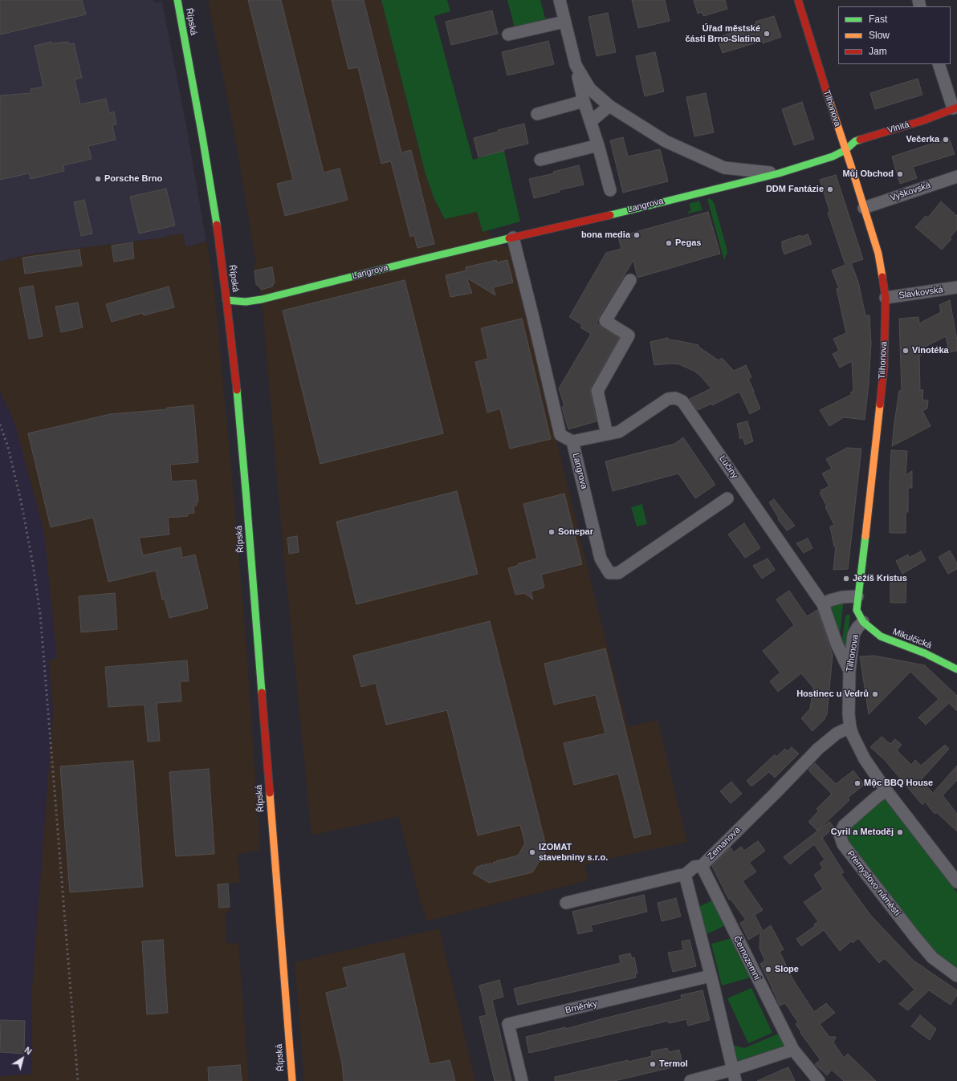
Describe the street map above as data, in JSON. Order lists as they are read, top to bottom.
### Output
{
  "streets": {
    "street": [
      "Řípská",
      "Tilhonova",
      "Vlnitá",
      "Vyškovská",
      "Langrova",
      "Slavkovská",
      "Lučiny",
      "Mikulčická",
      "Zemanova",
      "Přemyslovo náměstí",
      "Černozemní",
      "Brněnky"
    ]
  },
  "crossings": [
    ["Řípská", "Langrova"],
    ["Tilhonova", "Vlnitá"],
    ["Tilhonova", "Vyškovská"],
    ["Tilhonova", "Langrova"],
    ["Tilhonova", "Slavkovská"],
    ["Tilhonova", "Lučiny"],
    ["Tilhonova", "Mikulčická"],
    ["Tilhonova", "Zemanova"],
    ["Vlnitá", "Langrova"],
    ["Langrova", "Lučiny"],
    ["Zemanova", "Černozemní"]
  ],
  "places": [
    "Úřad městské části Brno-Slatina",
    "Večerka",
    "Můj Obchod",
    "Porsche Brno",
    "DDM Fantázie",
    "bona media",
    "Pegas",
    "Vinotéka",
    "Sonepar",
    "Ježíš Kristus",
    "Hostinec u Vedrů",
    "Mộc BBQ House",
    "Cyril a Metoděj",
    "IZOMAT stavebniny s.r.o.",
    "Slope",
    "Termol"
  ],
  "legend": ["Fast", "Slow", "Jam"],
  "north": "top right"
}
